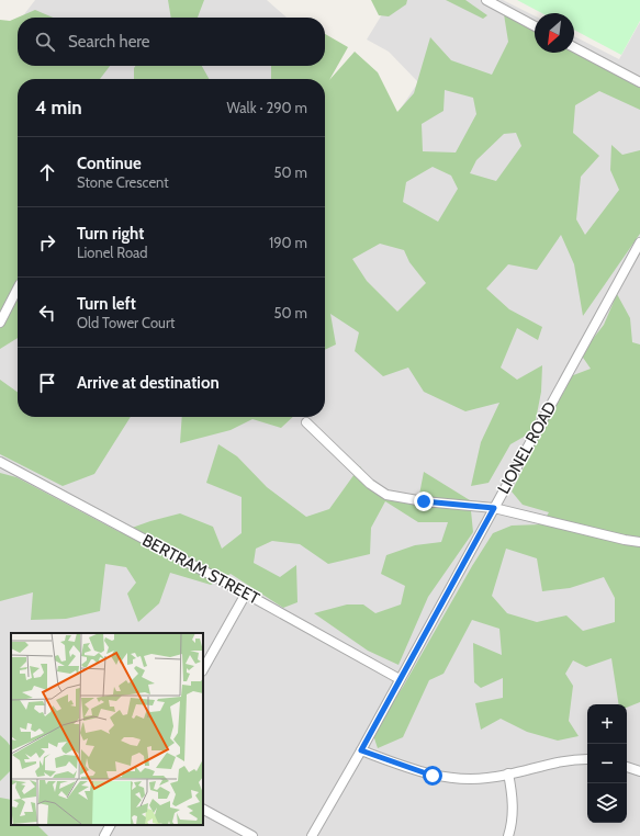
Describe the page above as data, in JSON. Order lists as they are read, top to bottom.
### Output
{
  "streets": {
    "street": ["LIONEL ROAD", "BERTRAM STREET"]
  },
  "crossings": [
    ["LIONEL ROAD", "BERTRAM STREET"]
  ],
  "north": "bottom left",
  "page": {
    "search": "Search here",
    "heading": ["4 min", "Walk · 290 m"],
    "list": [
      ["Continue", "Stone Crescent", "50 m"],
      ["Turn right", "Lionel Road", "190 m"],
      ["Turn left", "Old Tower Court", "50 m"],
      "Arrive at destination"
    ],
    "map_buttons": ["+", "−"]
  }
}
